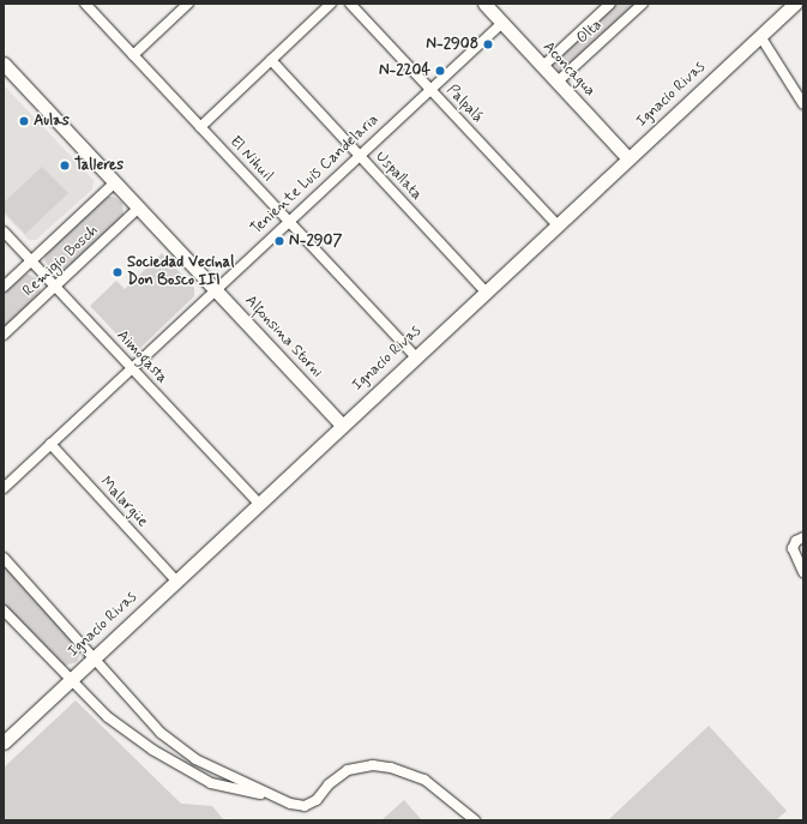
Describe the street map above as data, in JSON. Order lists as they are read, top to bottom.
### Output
{
  "streets": {
    "main road": ["Aconcagua", "Ignacio Rivas", "Alfonsina Storni"],
    "street": [
      "Olta",
      "Palpalá",
      "El Nihuil",
      "Teniente Luis Candelaria",
      "Uspallata",
      "Remigio Bosch",
      "Aimogasta",
      "Malargüe"
    ]
  },
  "crossings": [
    ["Olta", "Aconcagua"],
    ["Aconcagua", "Ignacio Rivas"],
    ["Aconcagua", "Teniente Luis Candelaria"],
    ["Ignacio Rivas", "Palpalá"],
    ["Ignacio Rivas", "El Nihuil"],
    ["Ignacio Rivas", "Uspallata"],
    ["Ignacio Rivas", "Alfonsina Storni"],
    ["Ignacio Rivas", "Aimogasta"],
    ["Ignacio Rivas", "Malargüe"],
    ["Palpalá", "Teniente Luis Candelaria"],
    ["El Nihuil", "Teniente Luis Candelaria"],
    ["Teniente Luis Candelaria", "Uspallata"],
    ["Teniente Luis Candelaria", "Alfonsina Storni"],
    ["Teniente Luis Candelaria", "Aimogasta"],
    ["Teniente Luis Candelaria", "Malargüe"],
    ["Remigio Bosch", "Alfonsina Storni"],
    ["Remigio Bosch", "Aimogasta"]
  ],
  "places": [
    "N-2908",
    "N-2204",
    "Aulas",
    "Talleres",
    "N-2907",
    "Sociedad Vecinal Don Bosco III"
  ]
}
